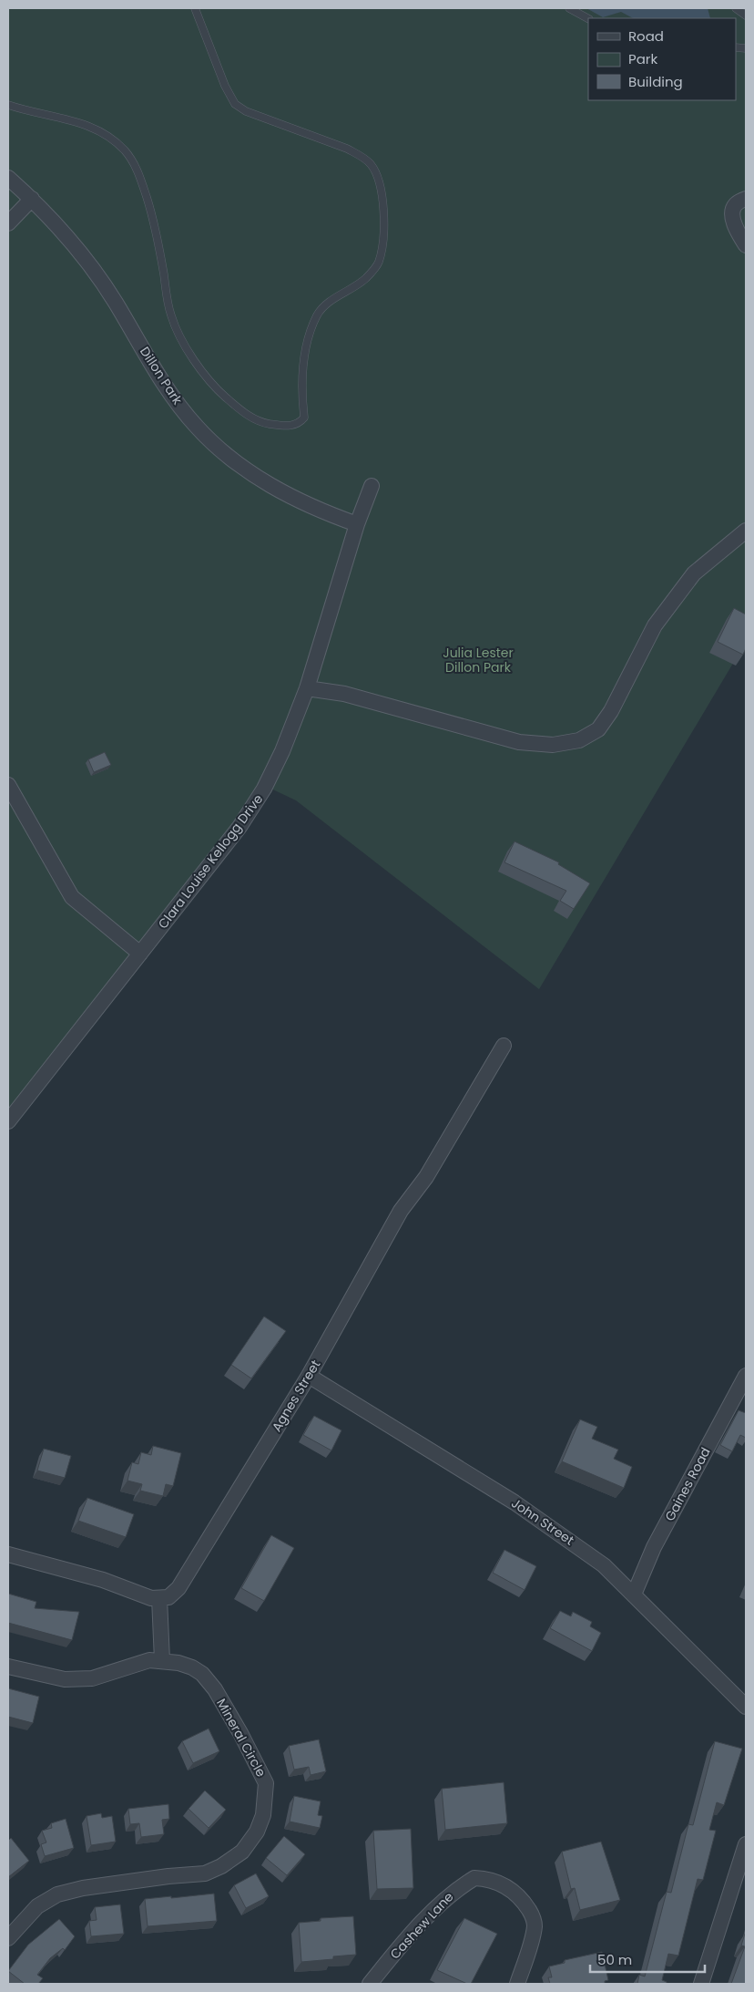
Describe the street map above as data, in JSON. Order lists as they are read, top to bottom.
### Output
{
  "streets": {
    "street": [
      "Dillon Park",
      "Clara Louise Kellogg Drive",
      "Agnes Street",
      "Gaines Road",
      "John Street",
      "Mineral Circle",
      "Cashew Lane"
    ]
  },
  "crossings": [
    ["Dillon Park", "Clara Louise Kellogg Drive"],
    ["Agnes Street", "John Street"],
    ["Gaines Road", "John Street"]
  ],
  "parks": ["Julia Lester Dillon Park"],
  "legend": ["Road", "Park", "Building"],
  "scale_bar": "50 m"
}
